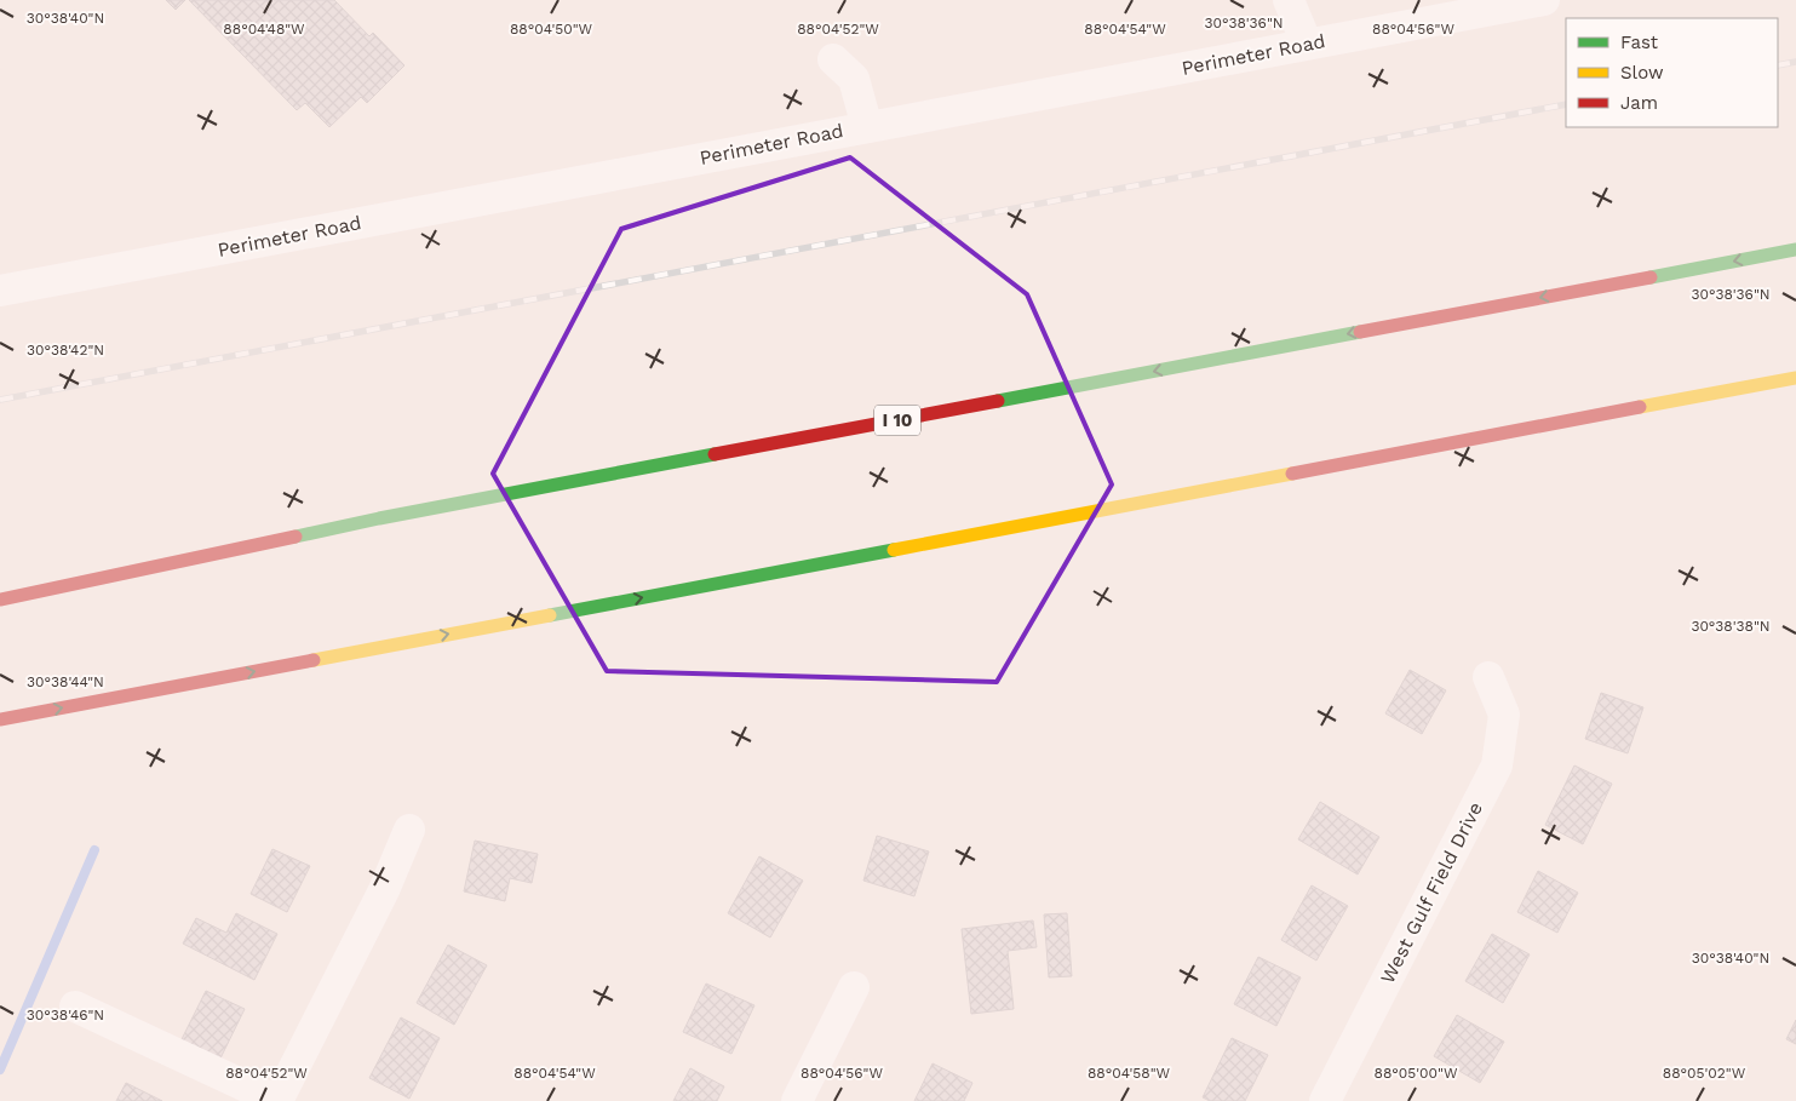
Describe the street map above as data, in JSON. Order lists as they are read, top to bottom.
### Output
{
  "streets": {
    "highway": ["I 10"],
    "street": ["Perimeter Road", "West Gulf Field Drive"]
  },
  "legend": ["Fast", "Slow", "Jam"],
  "coordinates": [
    "30°38'40\"N",
    "30°38'36\"N",
    "88°04'48\"W",
    "88°04'50\"W",
    "88°04'52\"W",
    "88°04'54\"W",
    "88°04'56\"W",
    "30°38'42\"N",
    "30°38'38\"N",
    "30°38'44\"N",
    "30°38'46\"N",
    "88°04'58\"W",
    "88°05'00\"W",
    "88°05'02\"W"
  ]
}
